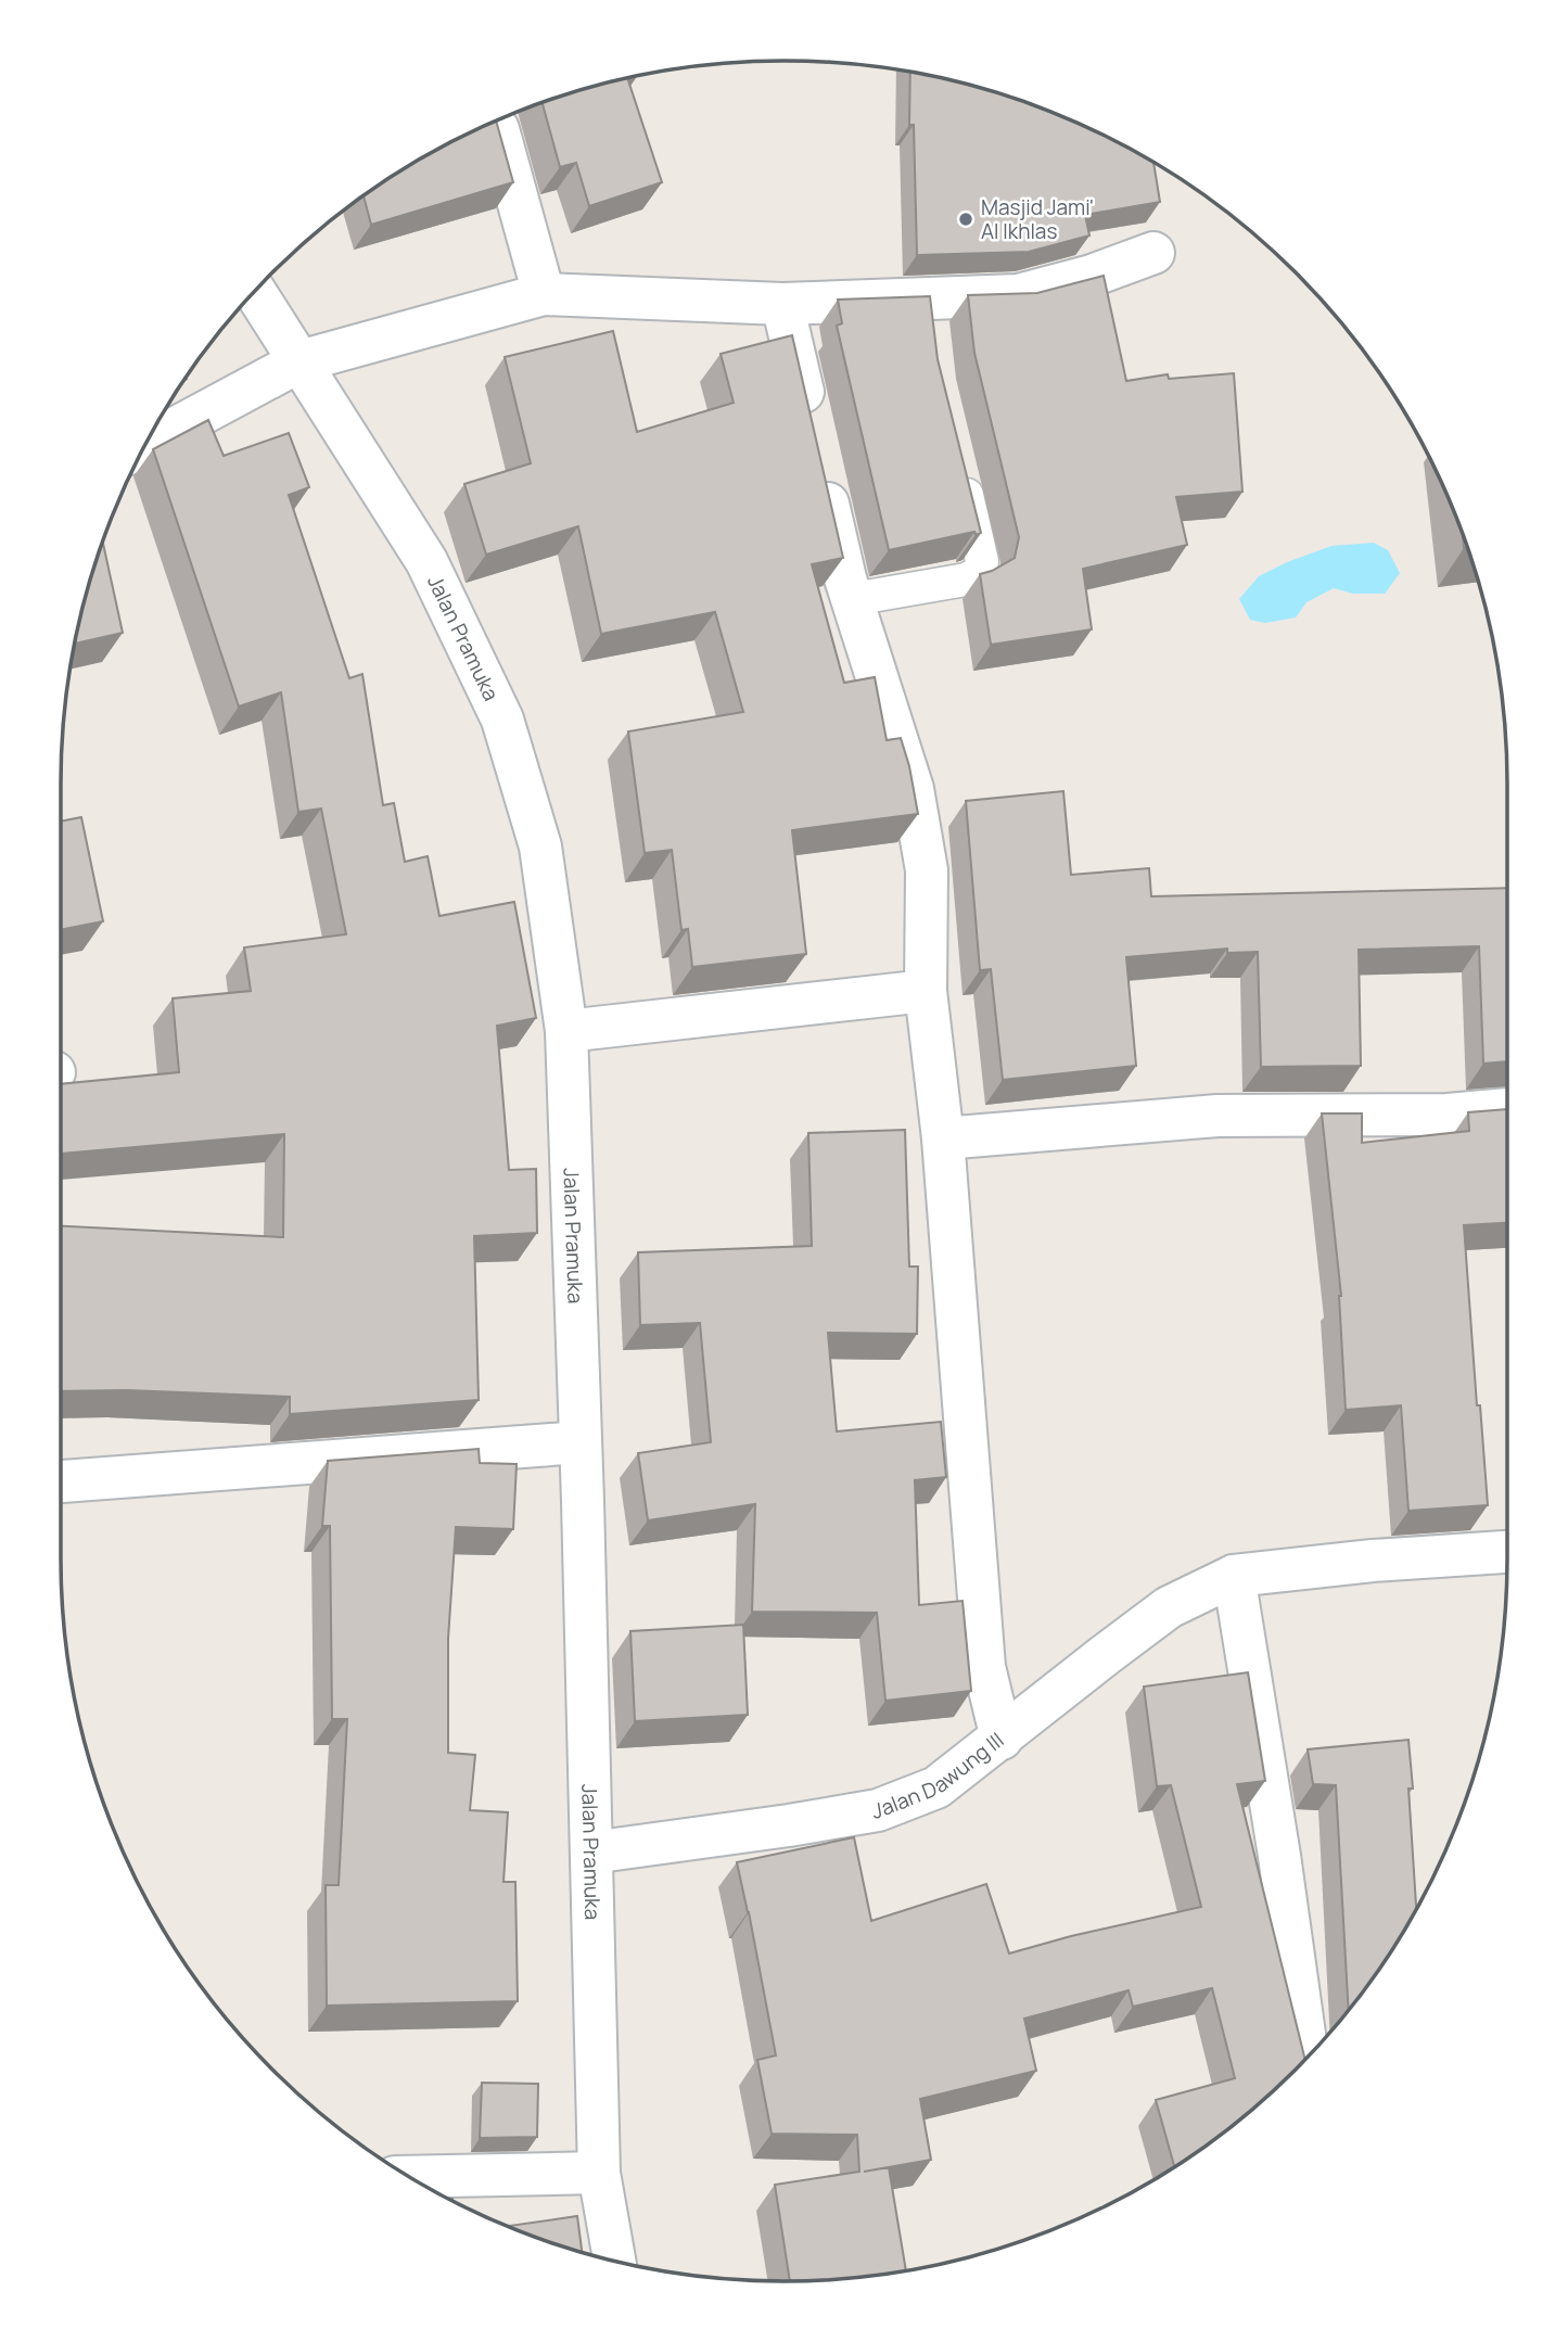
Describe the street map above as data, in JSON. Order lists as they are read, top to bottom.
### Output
{
  "streets": {
    "street": ["Jalan Pramuka", "Jalan Dawung III"]
  },
  "crossings": [
    ["Jalan Pramuka", "Jalan Dawung III"]
  ],
  "places": ["Masjid Jami' Al Ikhlas"]
}
